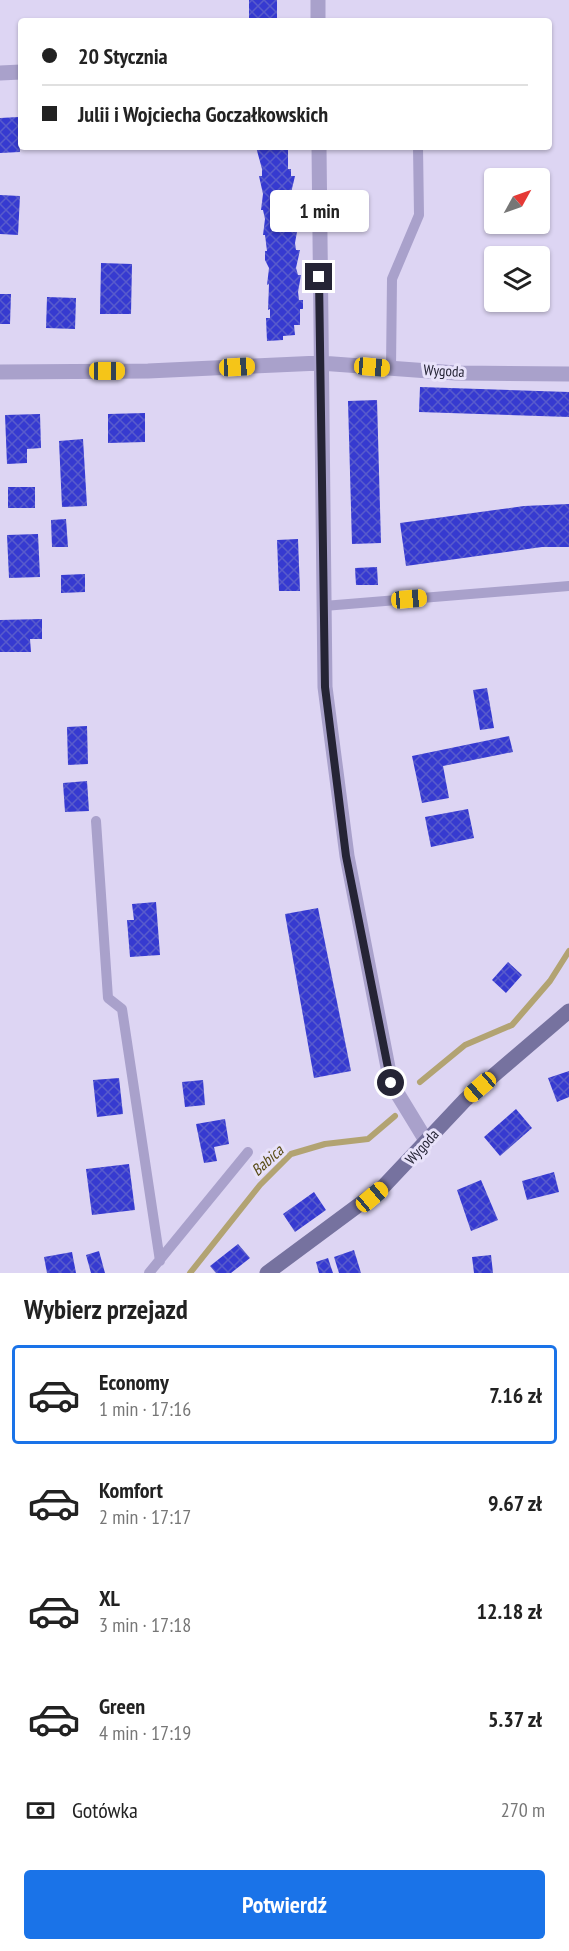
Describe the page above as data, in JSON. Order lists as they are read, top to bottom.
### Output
{
  "streets": {
    "street": ["Wygoda"]
  },
  "water": ["Babica"],
  "north": "top right",
  "page": {
    "banner": ["20 Stycznia", "Julii i Wojciecha Goczałkowskich"],
    "bubble": "1 min",
    "heading": "Wybierz przejazd",
    "list": [
      {
        "name": "Economy",
        "note": "1 min · 17:16",
        "value": "7.16 zł"
      },
      {
        "name": "Komfort",
        "note": "2 min · 17:17",
        "value": "9.67 zł"
      },
      {
        "name": "XL",
        "note": "3 min · 17:18",
        "value": "12.18 zł"
      },
      {
        "name": "Green",
        "note": "4 min · 17:19",
        "value": "5.37 zł"
      }
    ],
    "pay": ["Gotówka", "270 m"],
    "buttons": "Potwierdź"
  }
}
